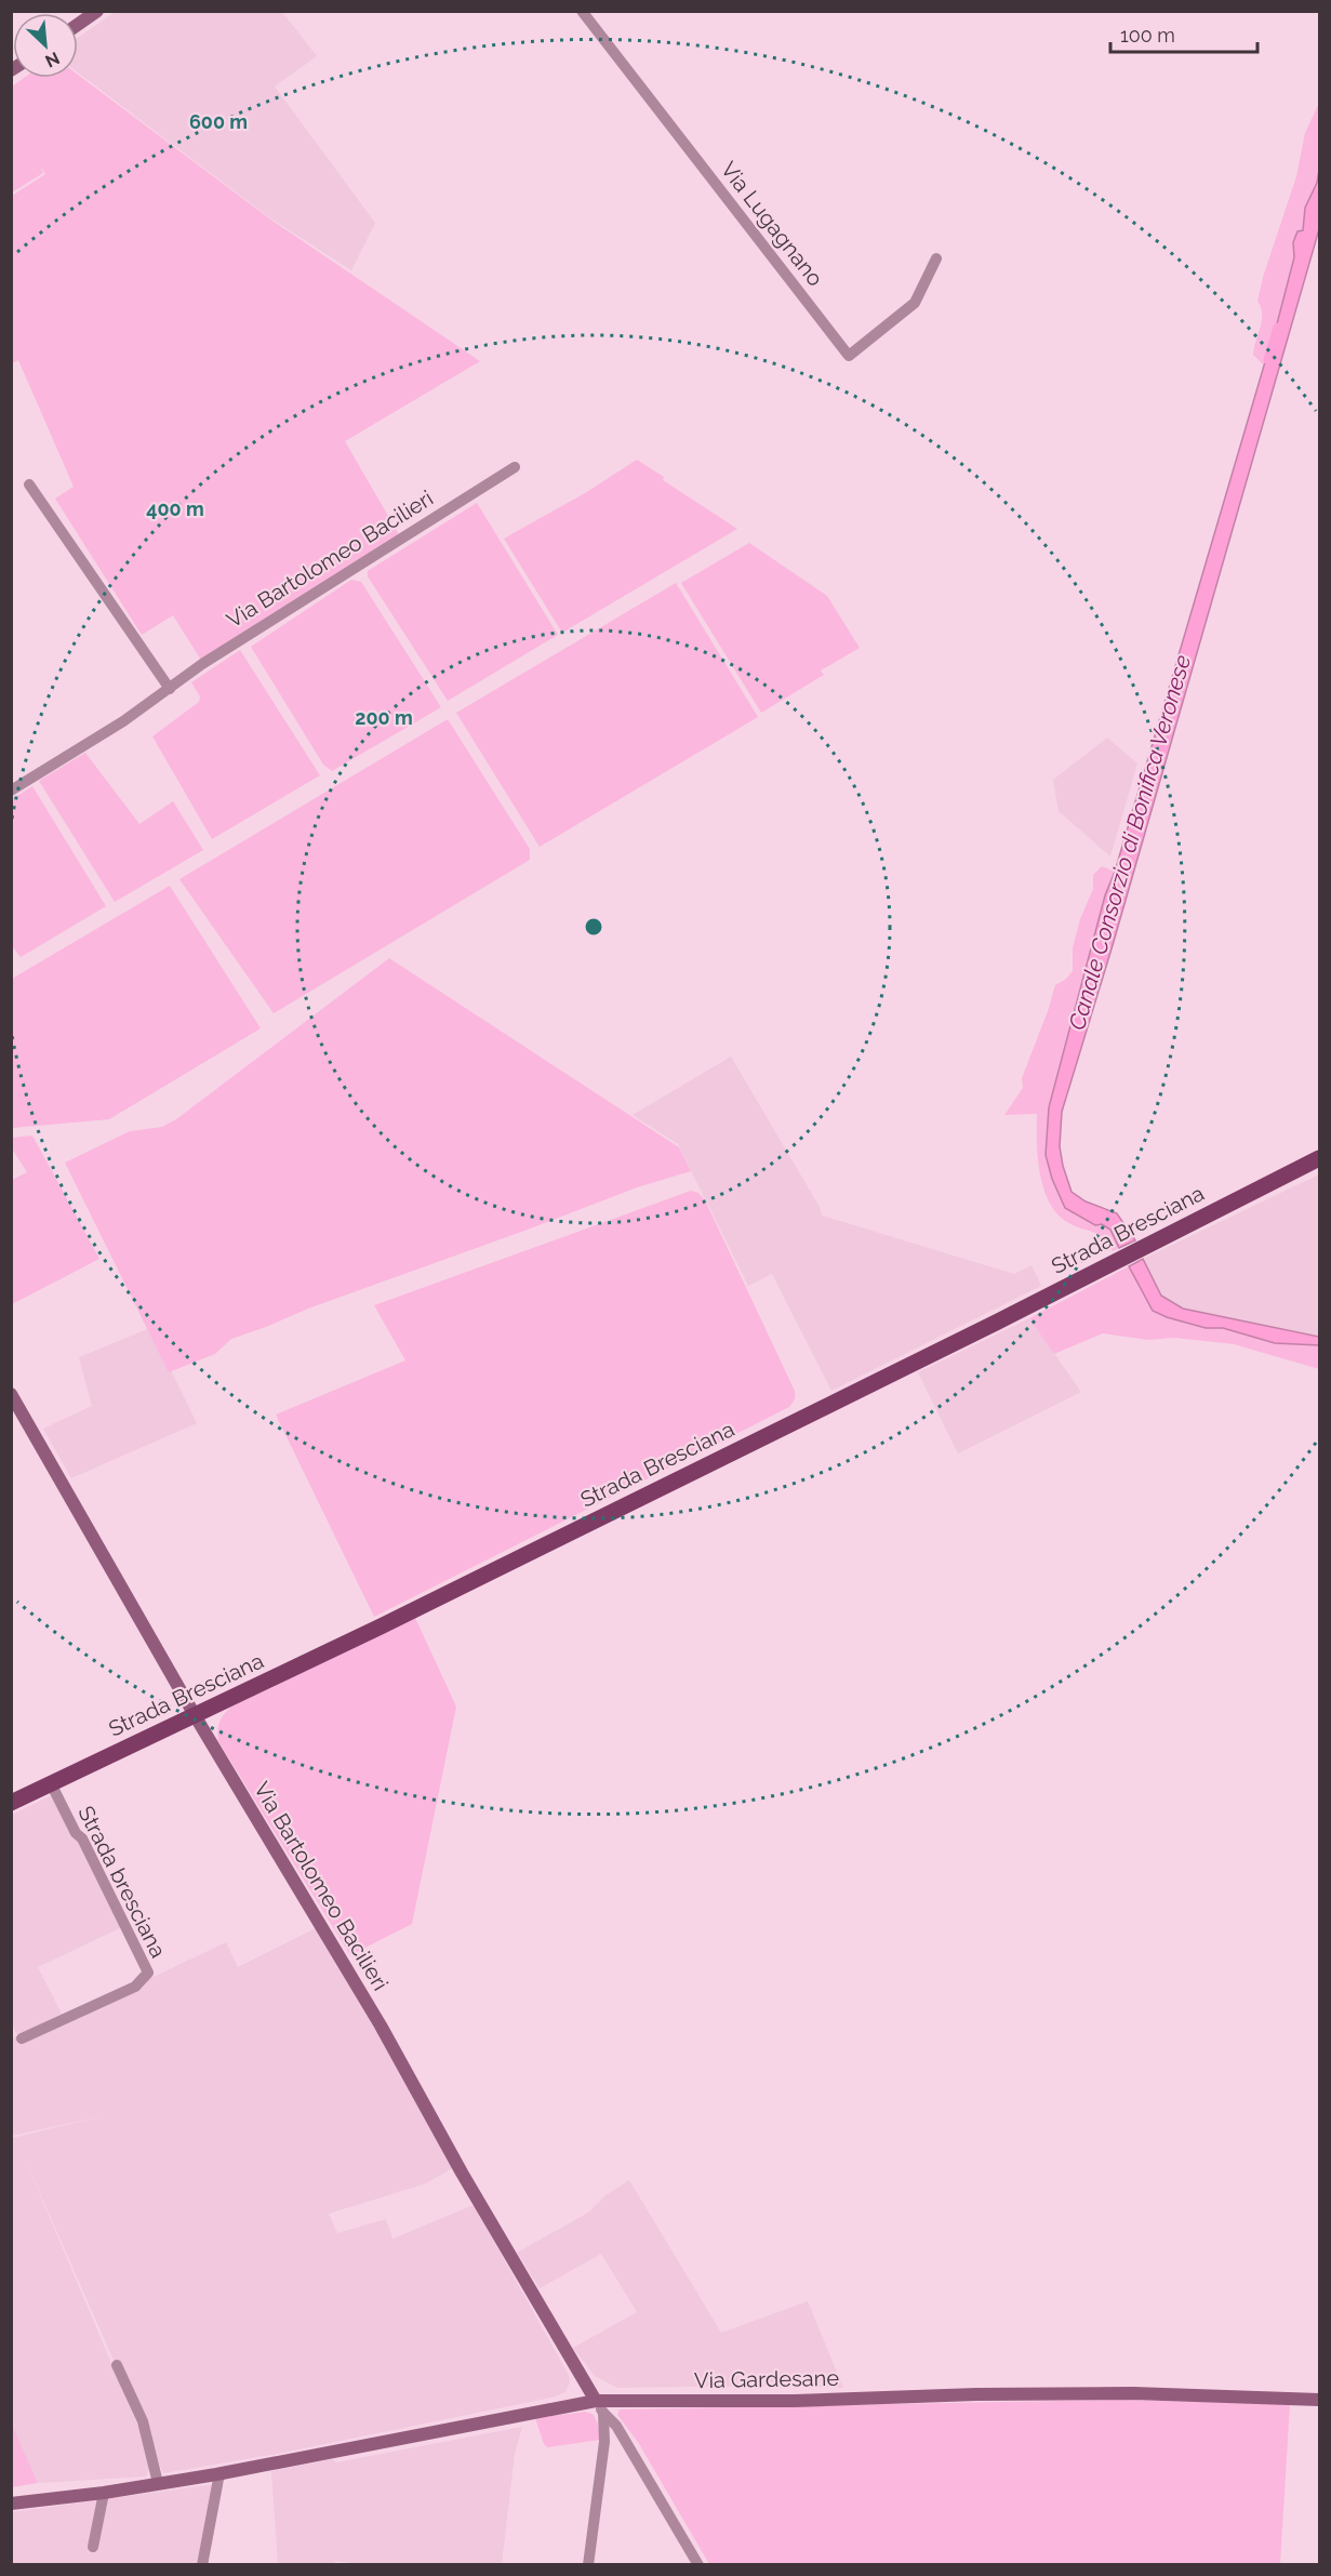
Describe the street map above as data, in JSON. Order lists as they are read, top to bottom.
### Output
{
  "streets": {
    "main road": ["Via Bartolomeo Bacilieri", "Strada Bresciana", "Via Gardesane"],
    "street": ["Via Lugagnano", "Strada bresciana"]
  },
  "crossings": [
    ["Via Bartolomeo Bacilieri", "Strada Bresciana"],
    ["Via Bartolomeo Bacilieri", "Via Gardesane"],
    ["Strada Bresciana", "Strada bresciana"]
  ],
  "water": ["Canale Consorzio di Bonifica Veronese"],
  "scale_bar": "100 m",
  "north": "bottom right",
  "rings": ["600 m", "400 m", "200 m"]
}
